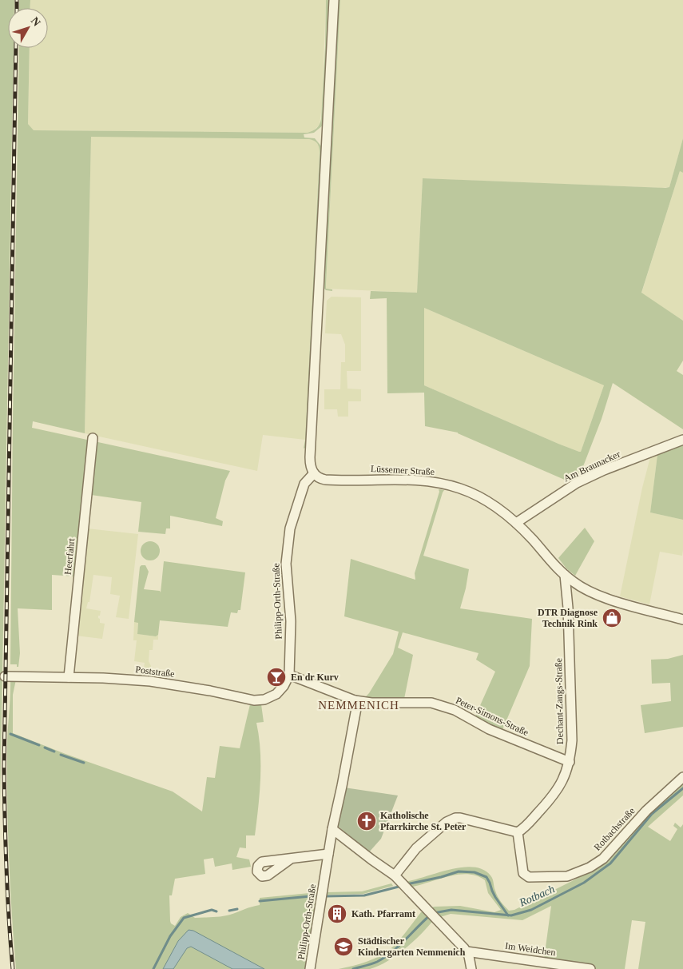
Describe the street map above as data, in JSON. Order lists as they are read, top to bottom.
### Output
{
  "streets": {
    "street": [
      "Am Braunacker",
      "Lüssemer Straße",
      "Heerfahrt",
      "Philipp-Orth-Straße",
      "Poststraße",
      "Dechant-Zangs-Straße",
      "Peter-Simons-Straße",
      "Rotbachstraße",
      "Im Weidchen"
    ]
  },
  "crossings": [
    ["Am Braunacker", "Lüssemer Straße"],
    ["Lüssemer Straße", "Philipp-Orth-Straße"],
    ["Lüssemer Straße", "Dechant-Zangs-Straße"],
    ["Heerfahrt", "Poststraße"],
    ["Philipp-Orth-Straße", "Poststraße"],
    ["Philipp-Orth-Straße", "Peter-Simons-Straße"],
    ["Dechant-Zangs-Straße", "Peter-Simons-Straße"],
    ["Dechant-Zangs-Straße", "Rotbachstraße"]
  ],
  "districts": ["NEMMENICH"],
  "water": ["Rotbach"],
  "places": {
    "shop": ["DTR Diagnose Technik Rink"],
    "bar": ["En dr Kurv"],
    "church": ["Katholische Pfarrkirche St. Peter"],
    "building": ["Kath. Pfarramt"],
    "school or university": ["Städtischer Kindergarten Nemmenich"]
  },
  "north": "top right"
}
